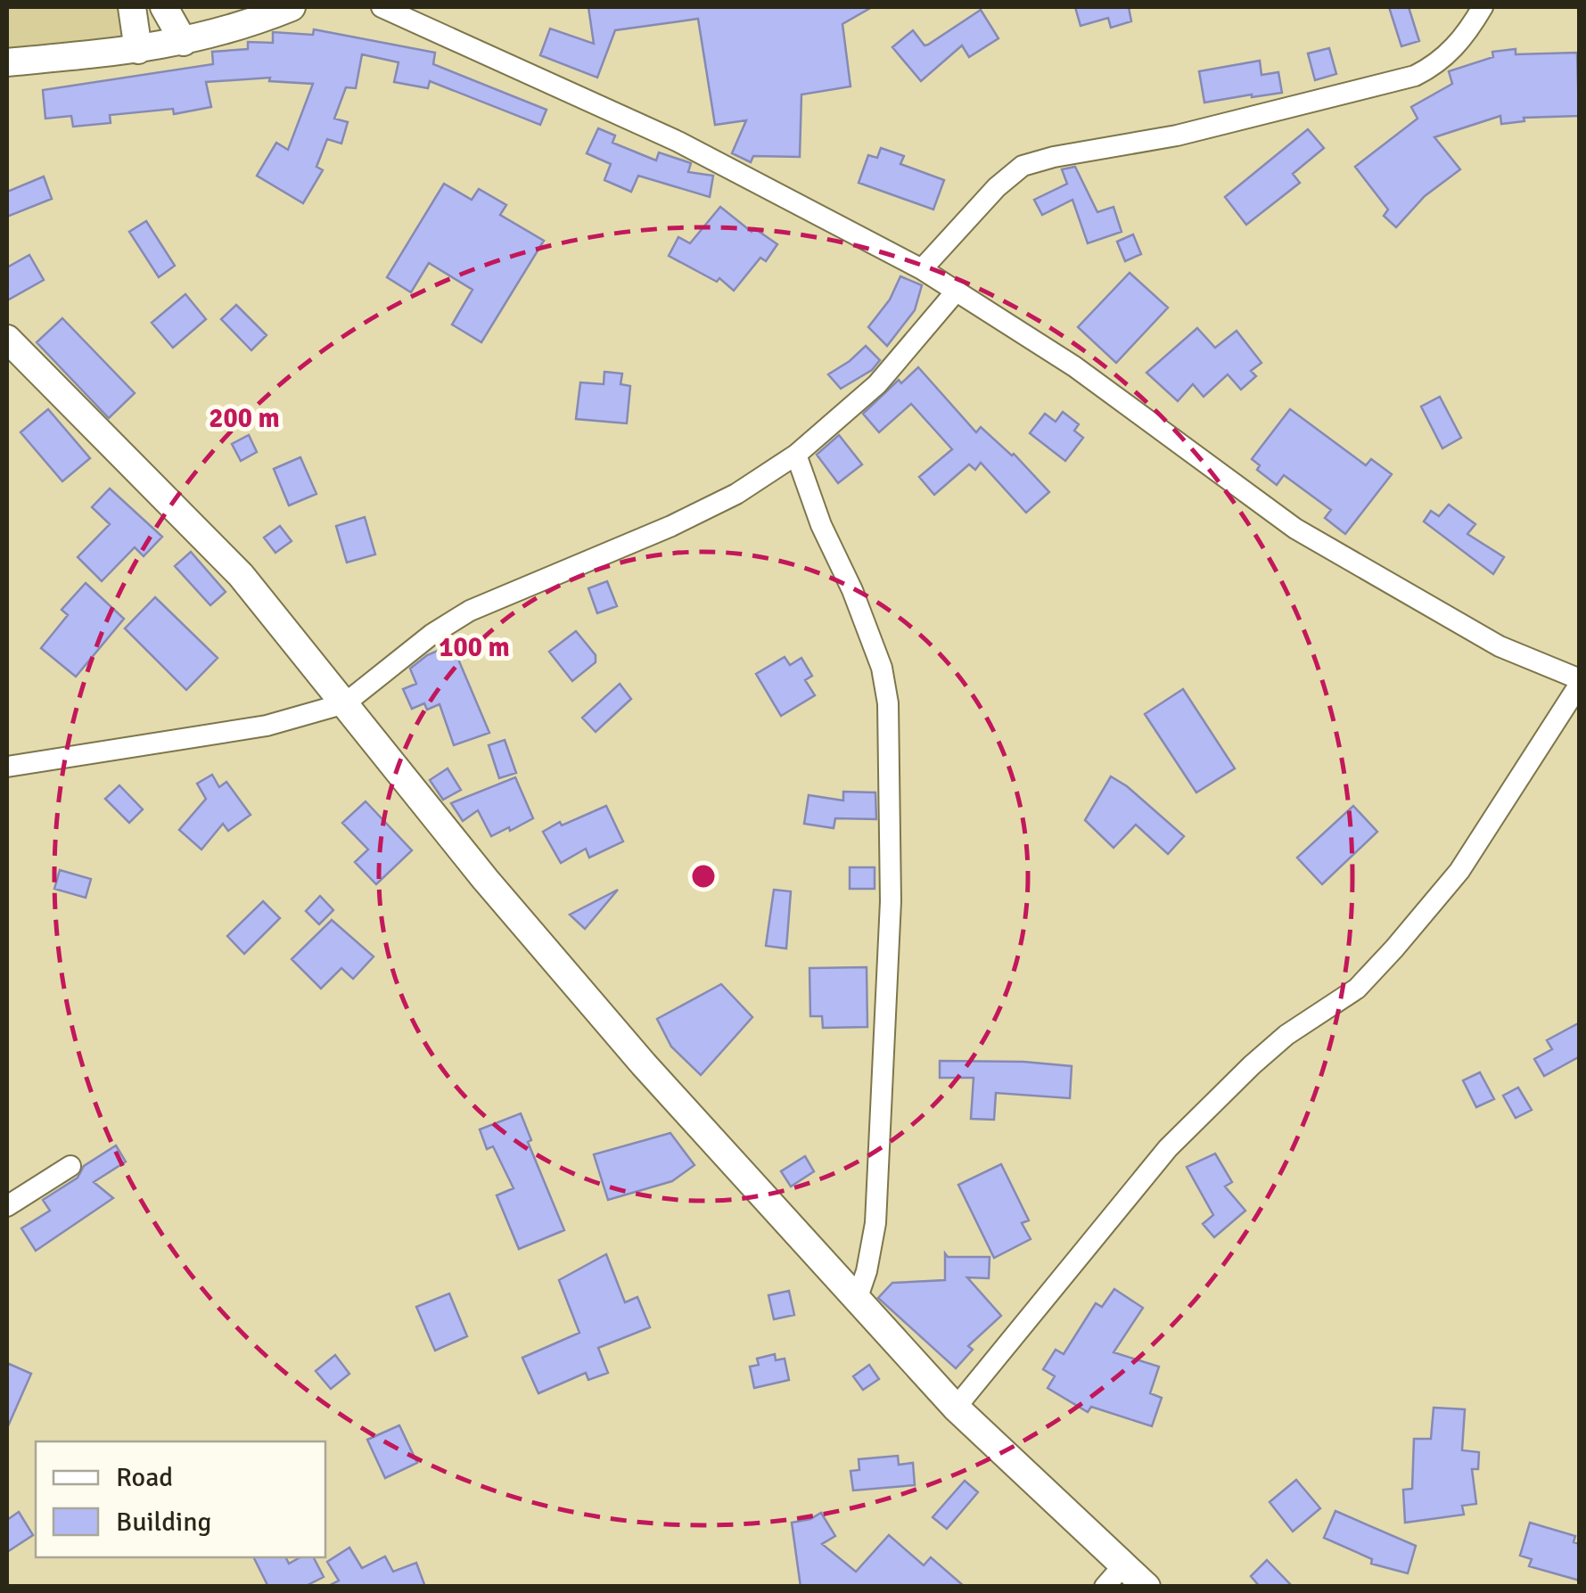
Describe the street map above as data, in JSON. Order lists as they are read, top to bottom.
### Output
{
  "legend": ["Road", "Building"],
  "rings": ["200 m", "100 m"]
}
